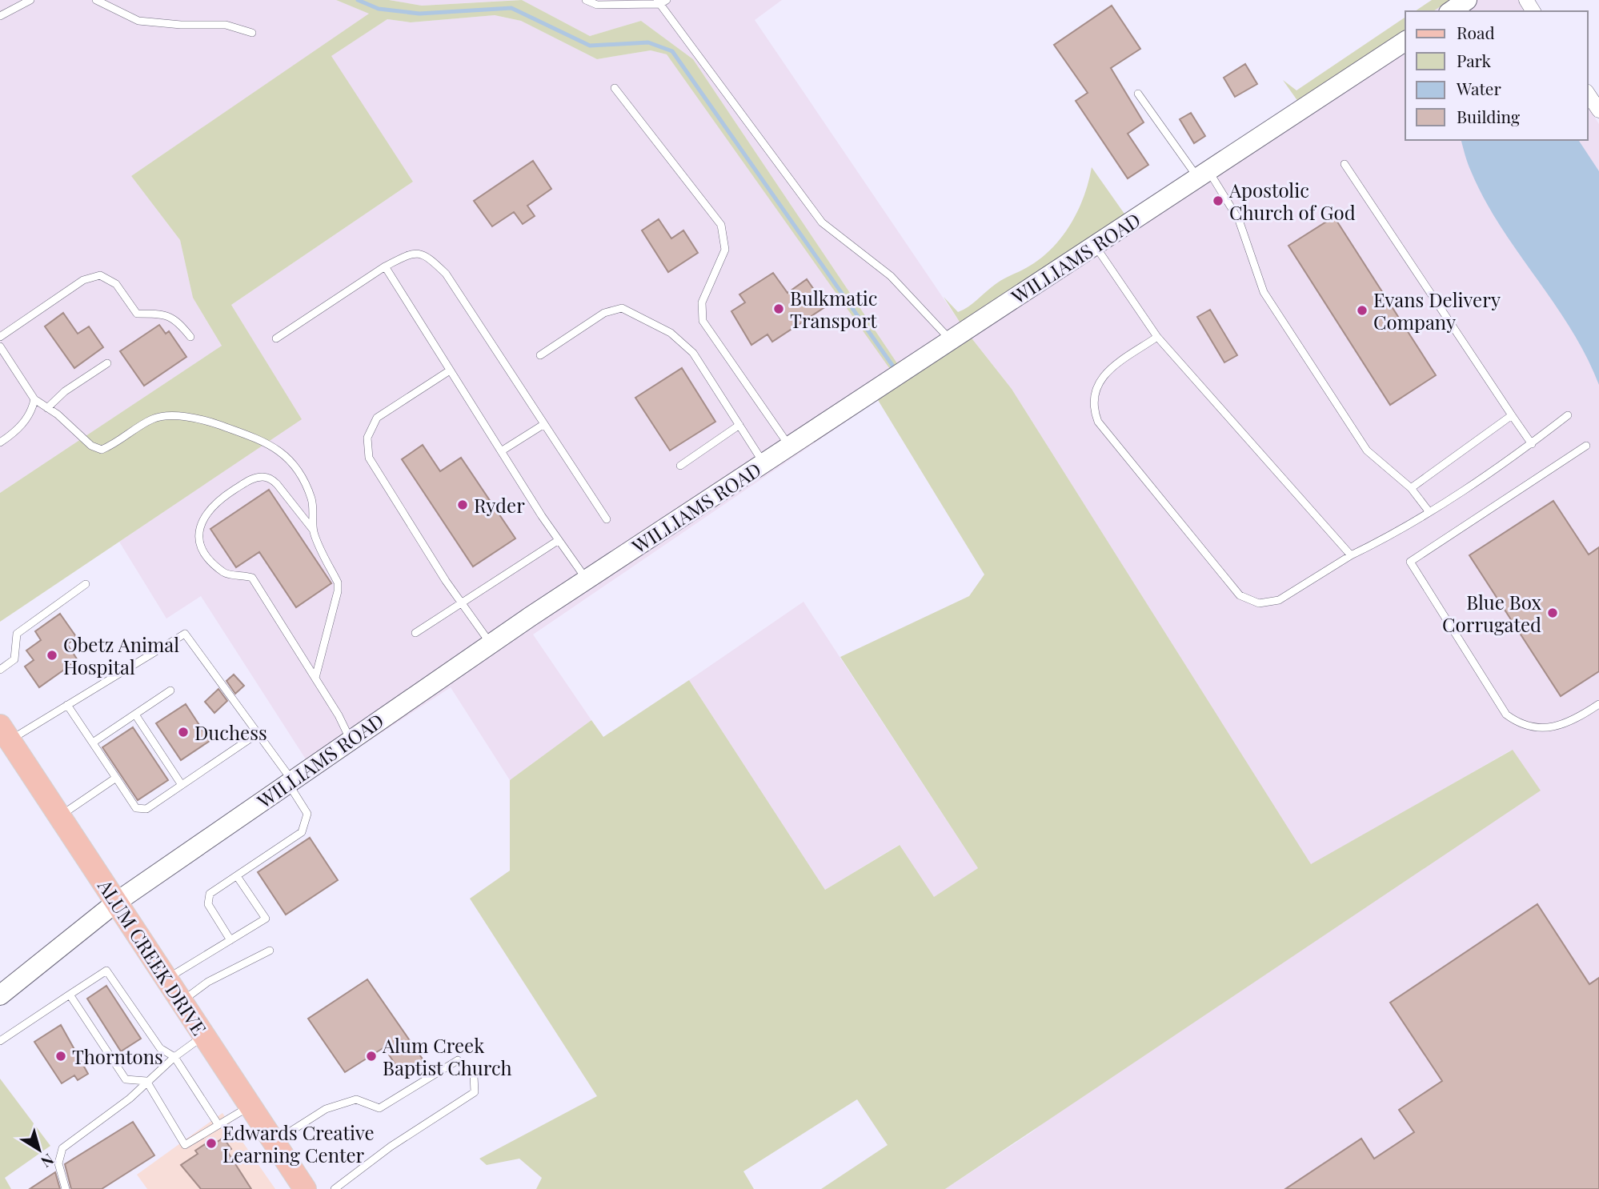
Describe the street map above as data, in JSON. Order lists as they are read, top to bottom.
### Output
{
  "streets": {
    "main road": ["WILLIAMS ROAD", "ALUM CREEK DRIVE"]
  },
  "crossings": [
    ["WILLIAMS ROAD", "ALUM CREEK DRIVE"]
  ],
  "places": [
    "Apostolic Church of God",
    "Bulkmatic Transport",
    "Evans Delivery Company",
    "Ryder",
    "Blue Box Corrugated",
    "Obetz Animal Hospital",
    "Duchess",
    "Thorntons",
    "Alum Creek Baptist Church",
    "Edwards Creative Learning Center"
  ],
  "legend": [
    "Road",
    "Park",
    "Water",
    "Building"
  ],
  "north": "bottom right"
}
